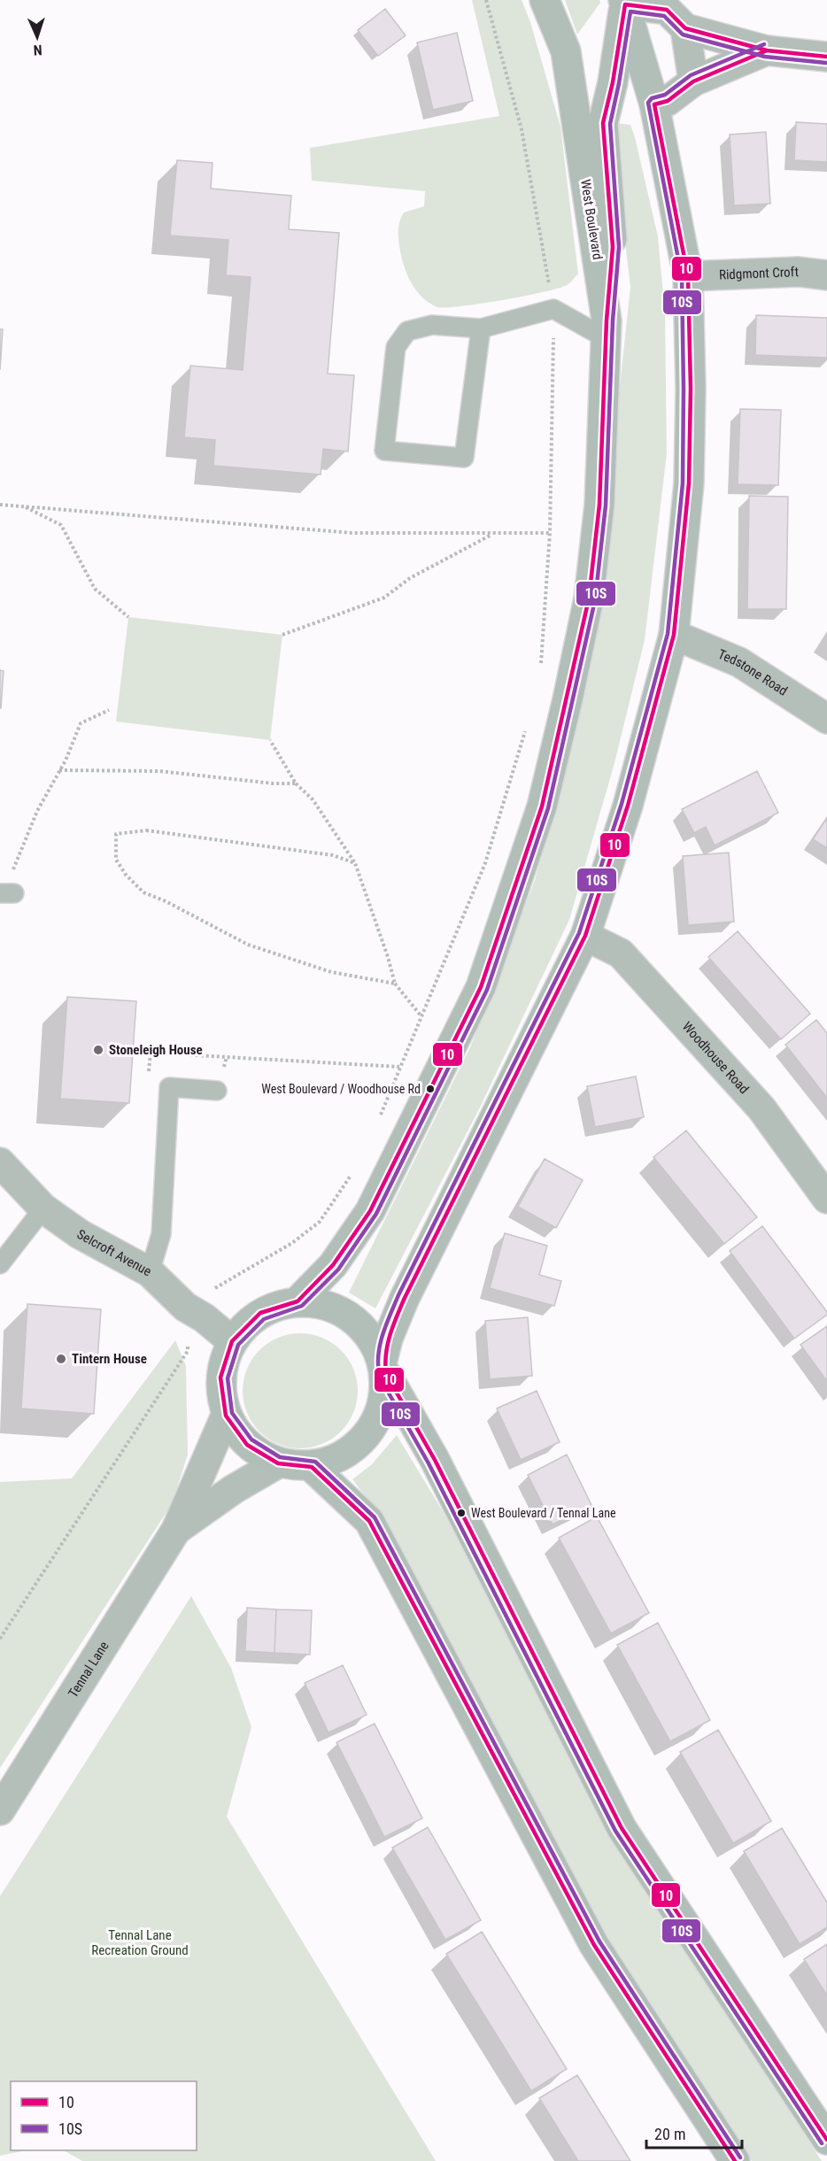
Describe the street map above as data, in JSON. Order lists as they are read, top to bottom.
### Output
{
  "streets": {
    "main road": ["West Boulevard"],
    "street": [
      "Ridgmont Croft",
      "Tedstone Road",
      "Woodhouse Road",
      "Selcroft Avenue",
      "Tennal Lane"
    ]
  },
  "crossings": [
    ["West Boulevard", "Selcroft Avenue"],
    ["West Boulevard", "Tennal Lane"],
    ["Selcroft Avenue", "Tennal Lane"]
  ],
  "parks": ["Tennal Lane Recreation Ground"],
  "places": [
    "Stoneleigh House",
    "West Boulevard / Woodhouse Rd",
    "Tintern House",
    "West Boulevard / Tennal Lane"
  ],
  "lines": ["transit line 10", "transit line 10S"],
  "legend": ["10", "10S"],
  "scale_bar": "20 m",
  "north": "bottom"
}
